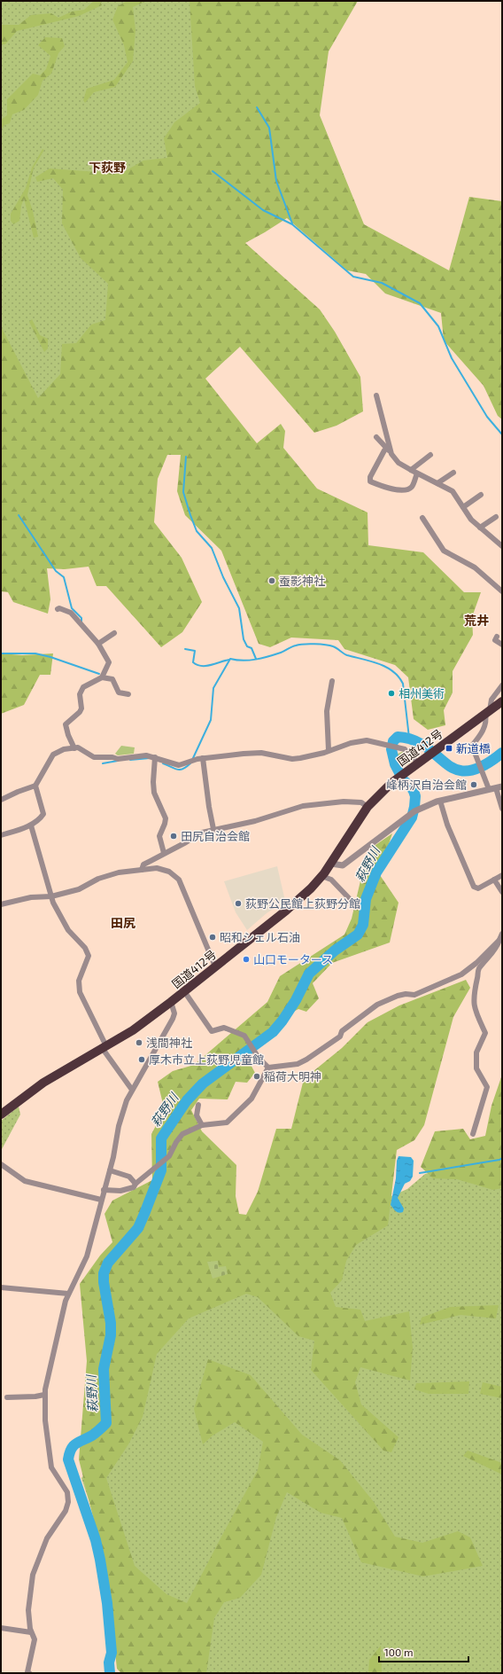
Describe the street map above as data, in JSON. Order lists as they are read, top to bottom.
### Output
{
  "streets": {
    "highway": ["国道412号"]
  },
  "districts": ["下荻野", "荒井", "田尻"],
  "water": ["萩野川"],
  "places": {
    "other": [
      "蚕影神社",
      "相州美術",
      "峰柄沢自治会館",
      "田尻自治会館",
      "荻野公民館上荻野分館",
      "昭和シェル石油",
      "山口モータース",
      "浅間神社",
      "厚木市立上荻野児童館",
      "稲荷大明神"
    ],
    "transit": ["新道橋"]
  },
  "scale_bar": "100 m"
}
